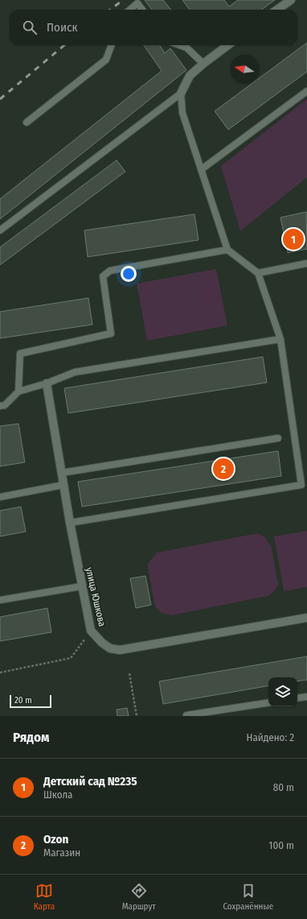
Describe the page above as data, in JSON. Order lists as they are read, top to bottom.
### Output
{
  "streets": {
    "street": ["улица Юшкова"]
  },
  "scale_bar": "20 m",
  "north": "left",
  "page": {
    "search": "Поиск",
    "pins": ["1", "2"],
    "scale": "20 m",
    "heading": ["Рядом", "Найдено: 2"],
    "list": [
      {
        "mark": "1",
        "name": "Детский сад №235",
        "note": "Школа",
        "value": "80 m"
      },
      {
        "mark": "2",
        "name": "Ozon",
        "note": "Магазин",
        "value": "100 m"
      }
    ],
    "nav": ["Карта", "Маршрут", "Сохранённые"]
  }
}
